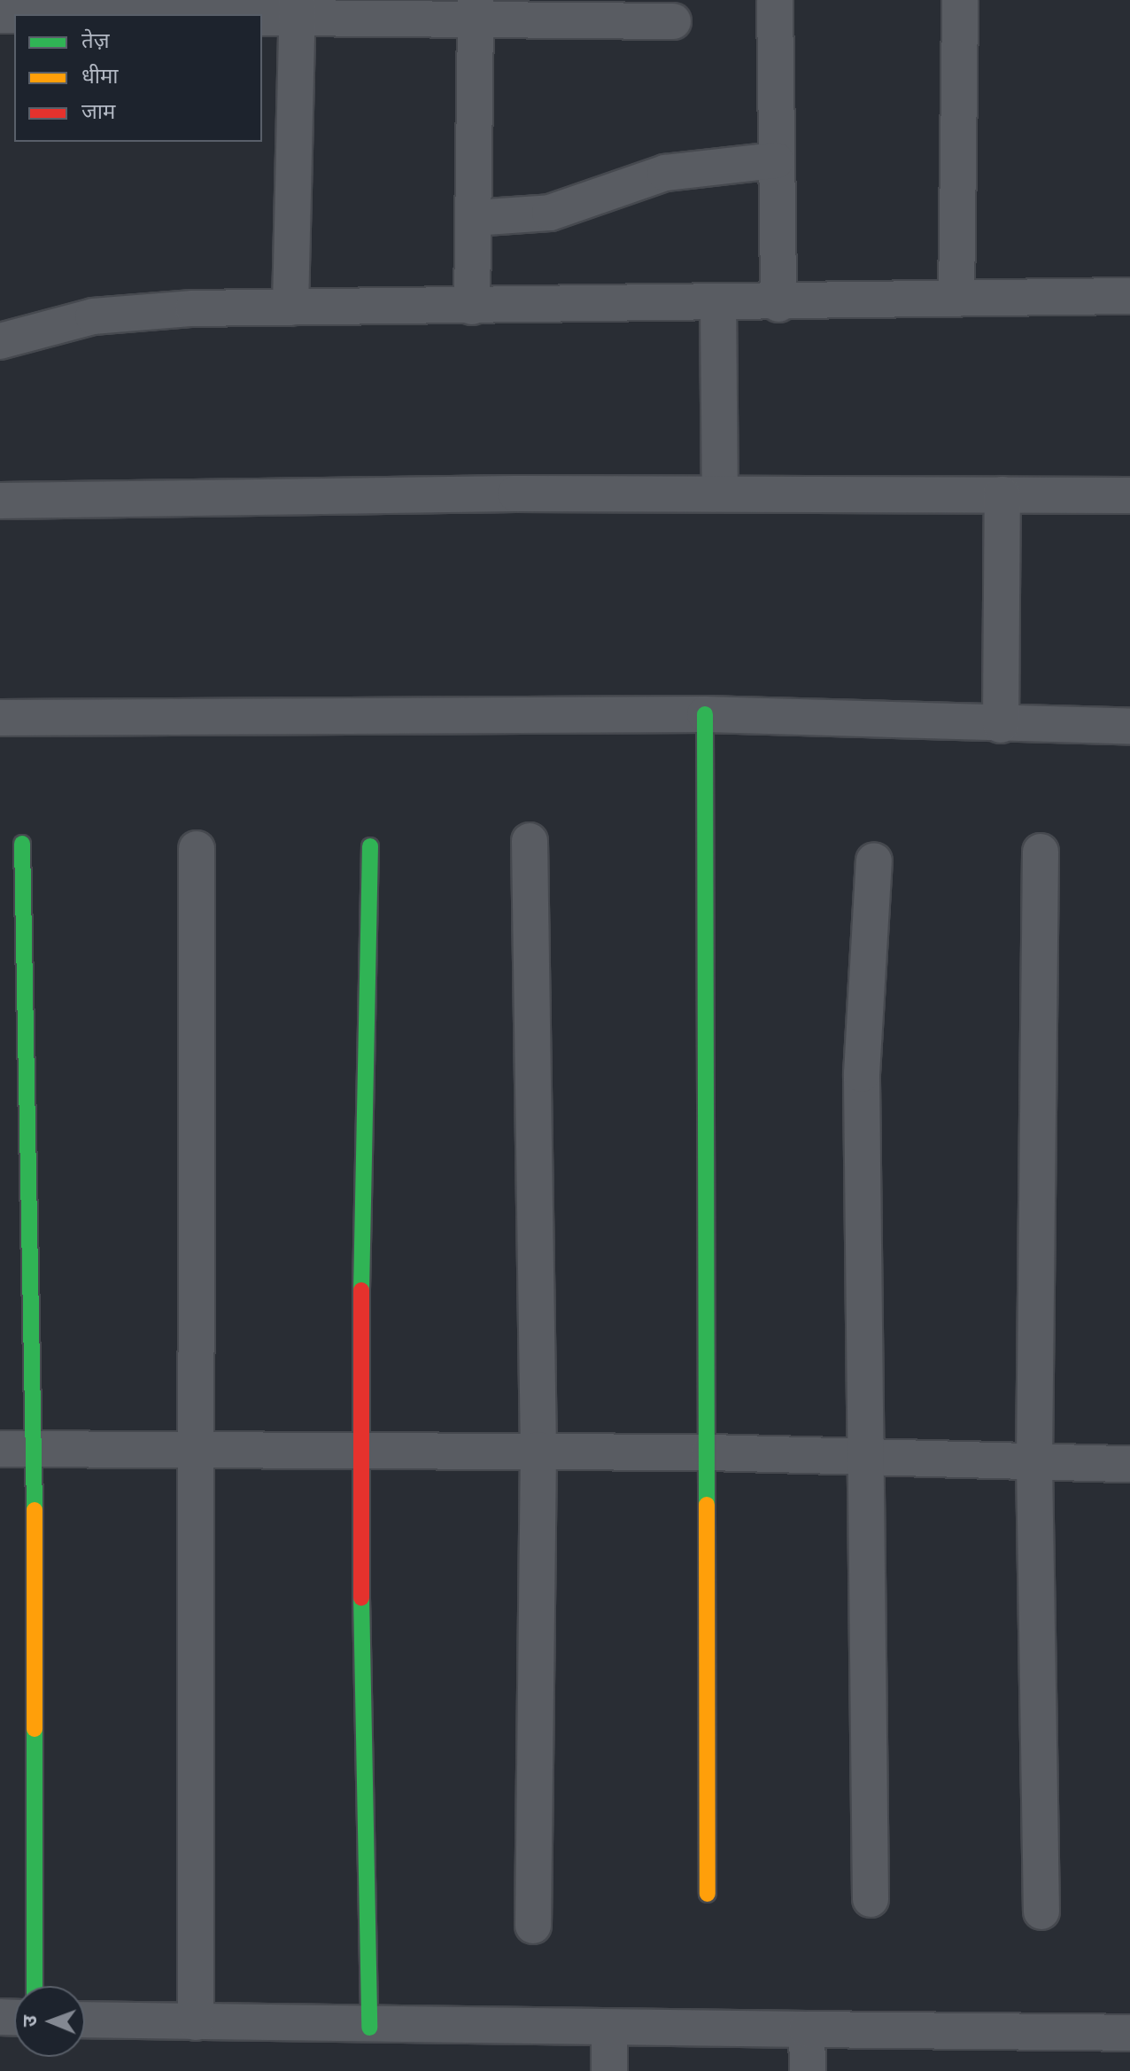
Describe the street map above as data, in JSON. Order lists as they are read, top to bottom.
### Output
{
  "legend": ["तेज़", "धीमा", "जाम"],
  "north": "left"
}
